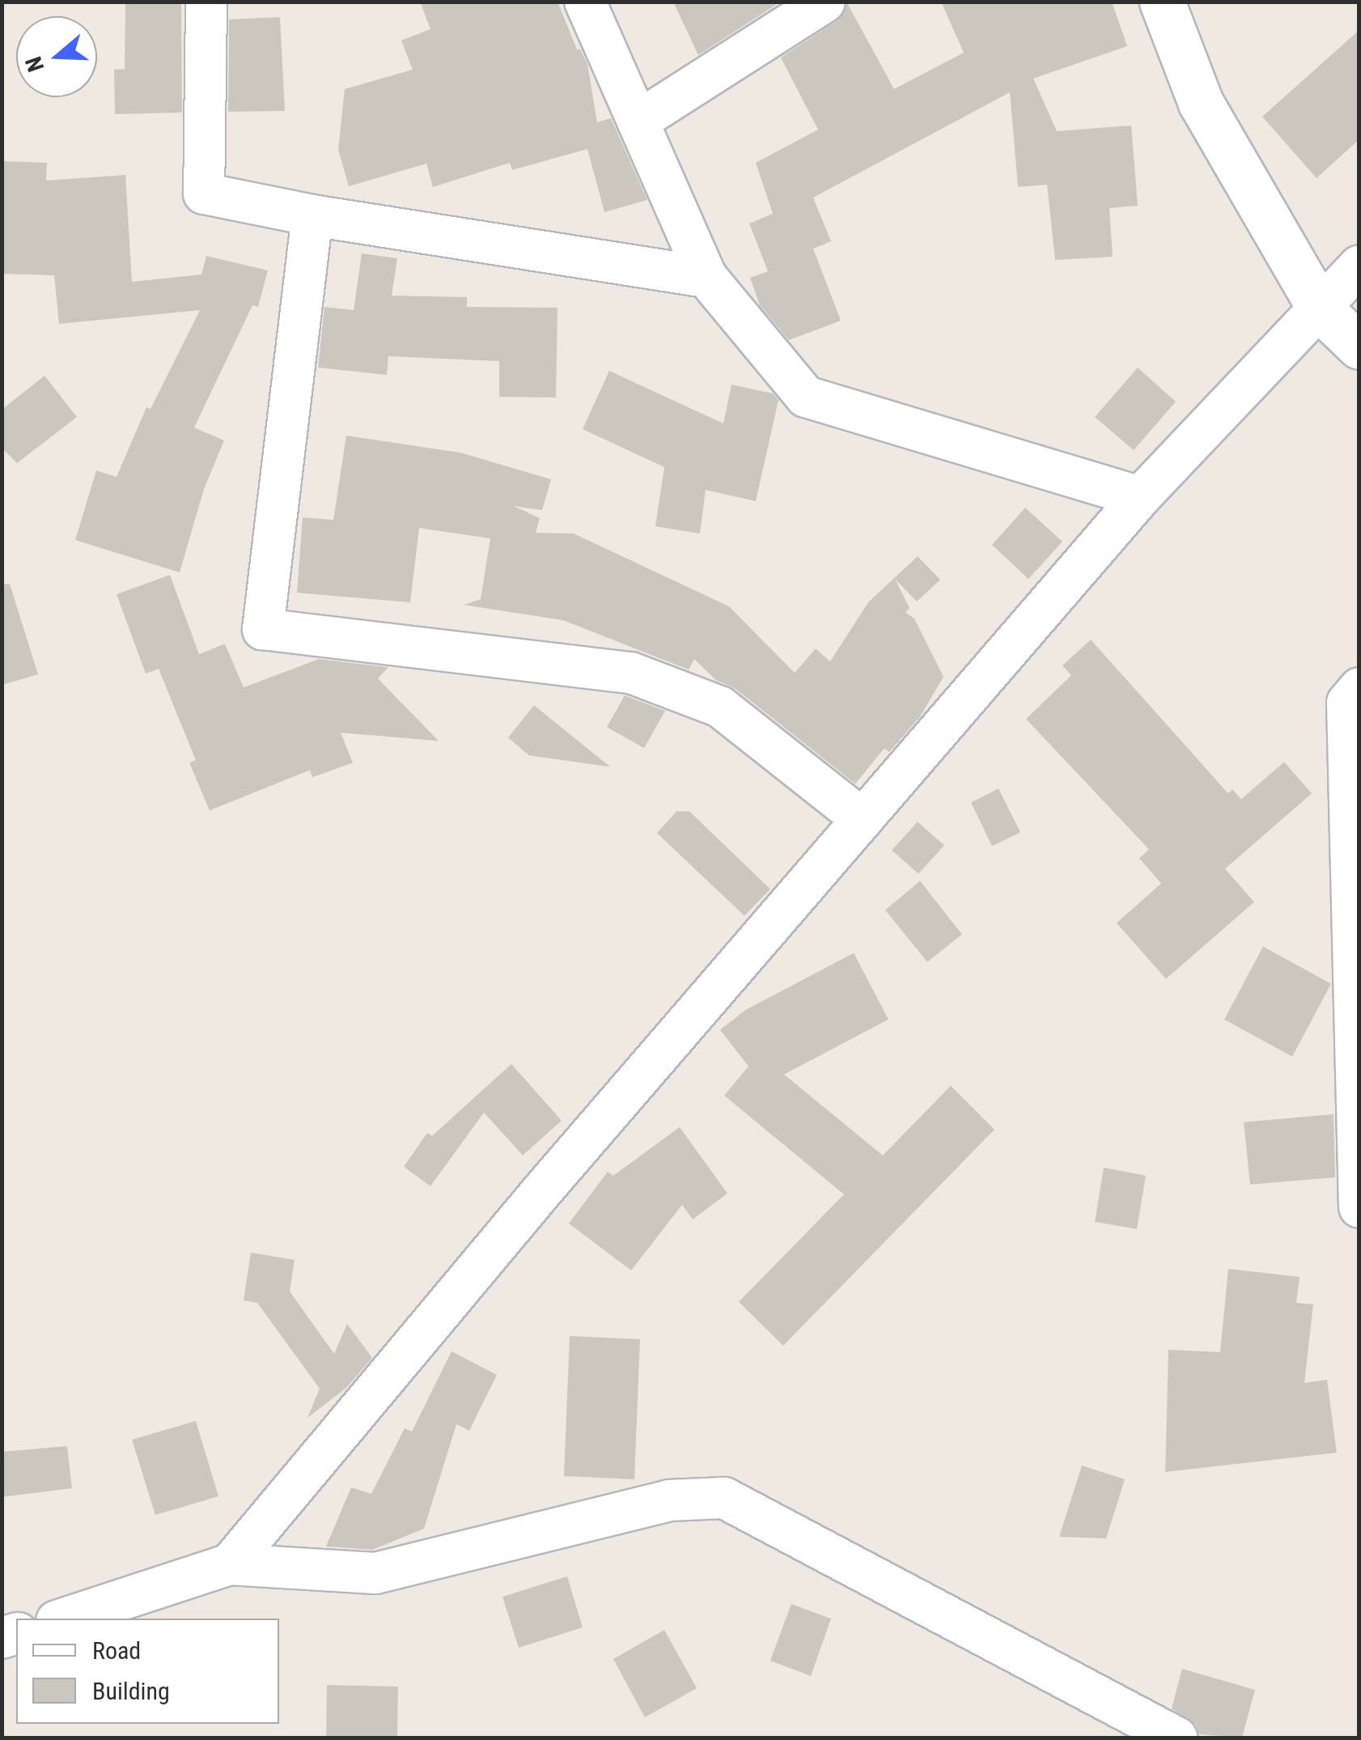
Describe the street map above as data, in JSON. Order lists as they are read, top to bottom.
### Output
{
  "legend": ["Road", "Building"],
  "north": "left"
}
